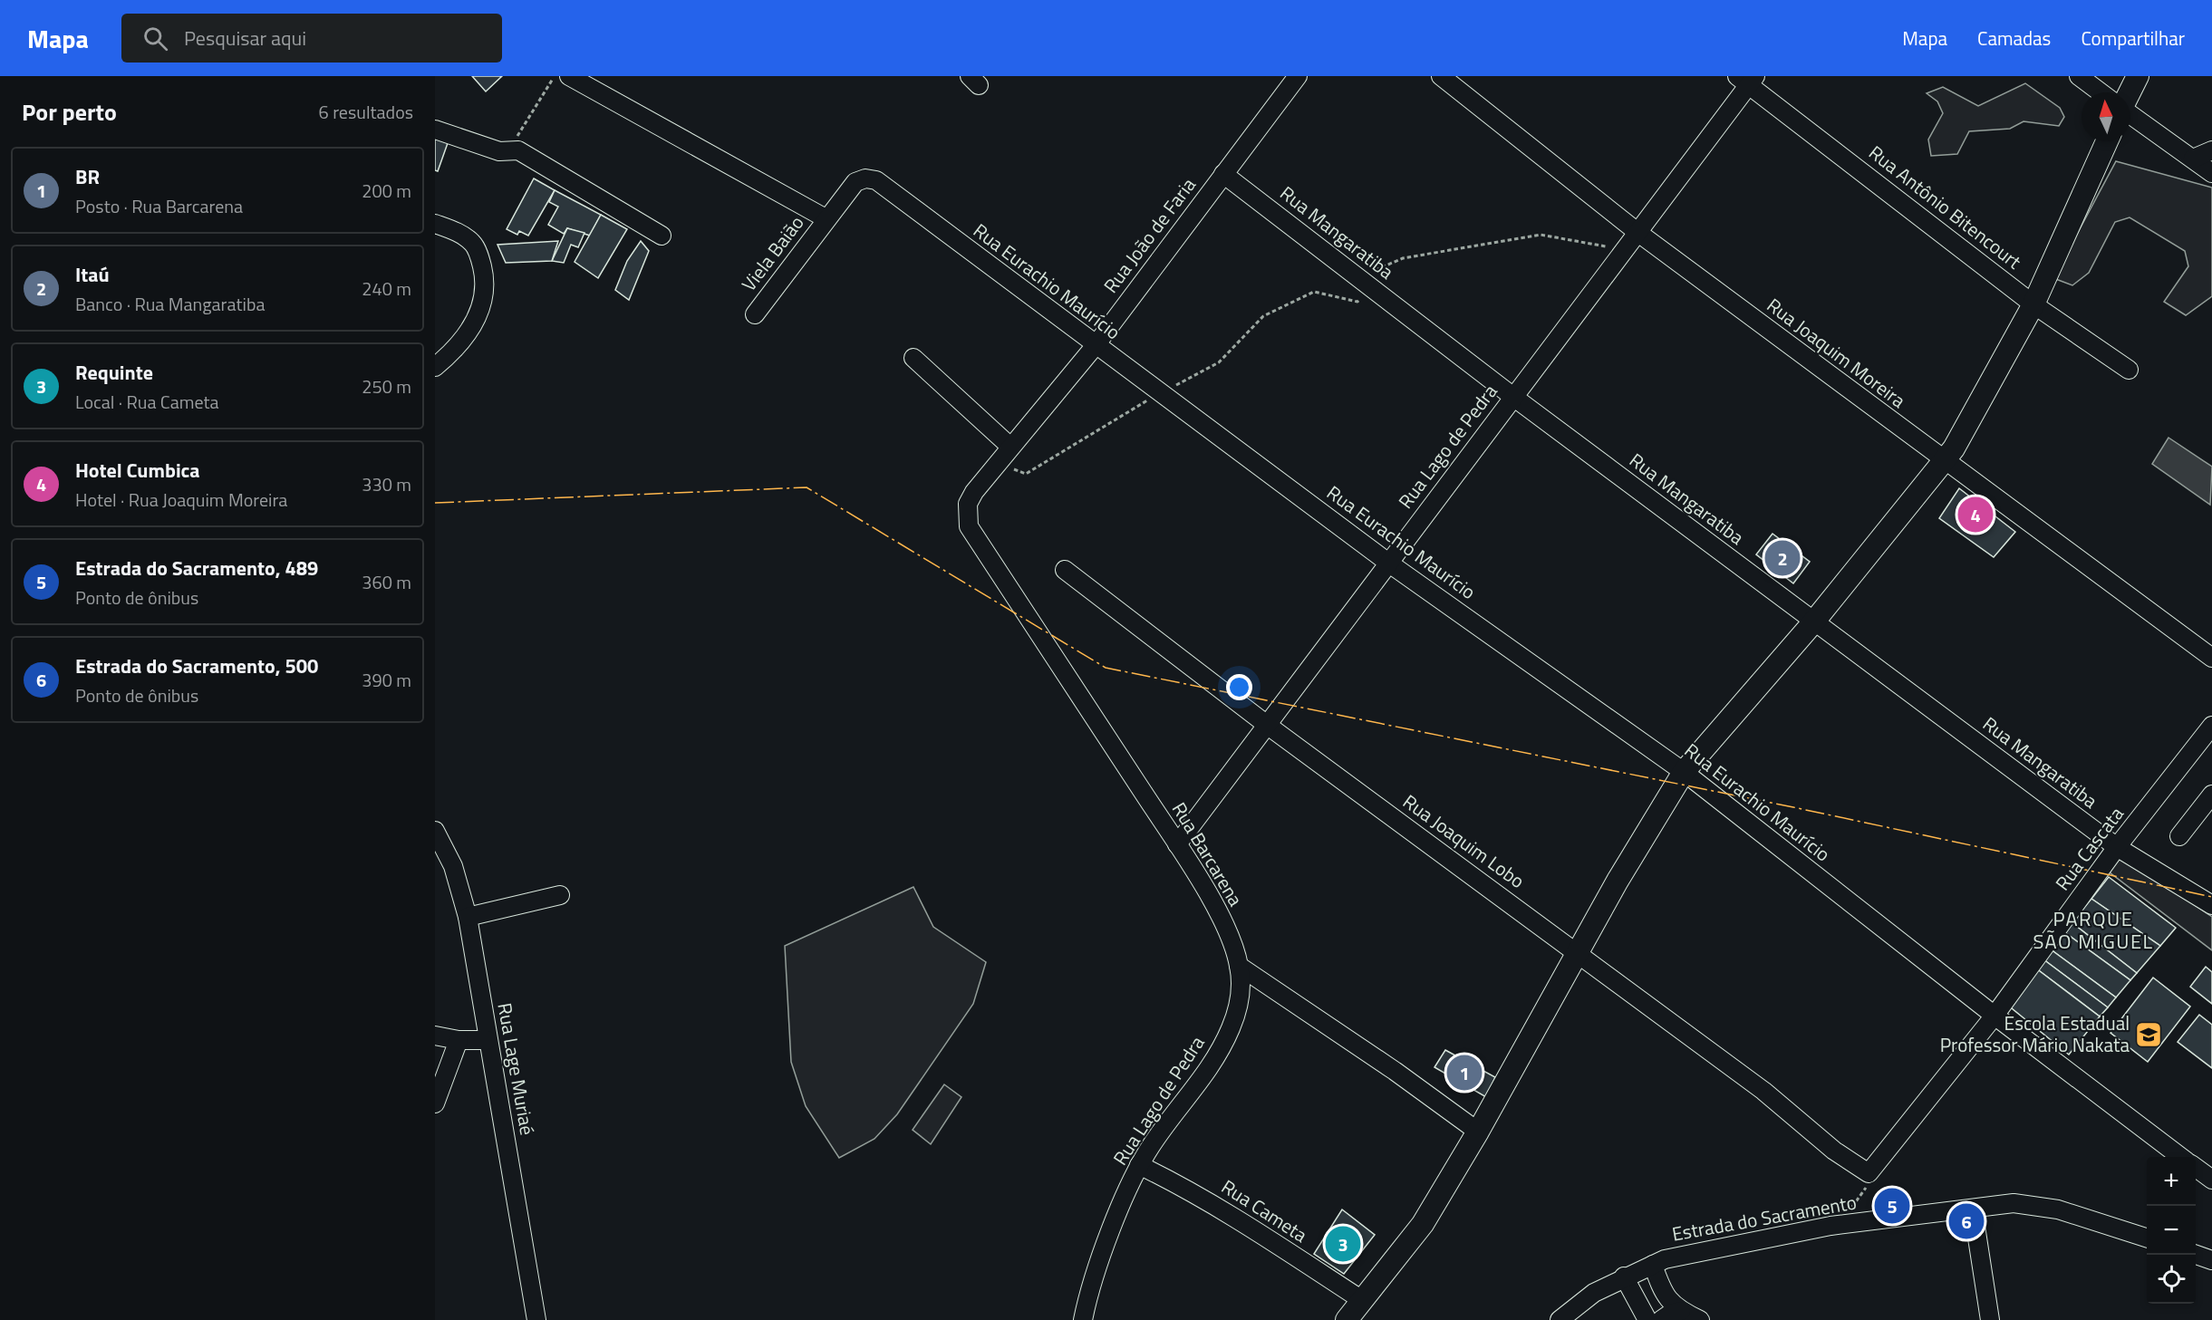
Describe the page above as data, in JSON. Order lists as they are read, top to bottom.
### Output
{
  "streets": {
    "street": [
      "Rua Antônio Bitencourt",
      "Rua Mangaratiba",
      "Rua João de Faria",
      "Viela Baião",
      "Rua Eurachio Maurício",
      "Rua Joaquim Moreira",
      "Rua Lago de Pedra",
      "Rua Joaquim Lobo",
      "Rua Cascata",
      "Rua Barcarena",
      "Rua Lage Muriaé",
      "Rua Cameta",
      "Estrada do Sacramento"
    ]
  },
  "crossings": [
    ["Rua Antônio Bitencourt", "Rua Lago de Pedra"],
    ["Rua Mangaratiba", "Rua João de Faria"],
    ["Rua Mangaratiba", "Rua Lago de Pedra"],
    ["Rua Mangaratiba", "Rua Cascata"],
    ["Rua João de Faria", "Rua Eurachio Maurício"],
    ["Rua João de Faria", "Rua Barcarena"],
    ["Viela Baião", "Rua Eurachio Maurício"],
    ["Rua Eurachio Maurício", "Rua Lago de Pedra"],
    ["Rua Eurachio Maurício", "Rua Cascata"],
    ["Rua Joaquim Moreira", "Rua Lago de Pedra"],
    ["Rua Lago de Pedra", "Rua Joaquim Lobo"],
    ["Rua Lago de Pedra", "Rua Barcarena"],
    ["Rua Lago de Pedra", "Rua Cameta"],
    ["Rua Joaquim Lobo", "Rua Cascata"]
  ],
  "districts": ["PARQUE SÃO MIGUEL"],
  "places": {
    "school or university": ["Escola Estadual Professor Mário Nakata"]
  },
  "north": "top",
  "page": {
    "header": "Mapa",
    "search": "Pesquisar aqui",
    "nav": ["Mapa", "Camadas", "Compartilhar"],
    "heading": ["Por perto", "6 resultados"],
    "list": [
      {
        "mark": "1",
        "name": "BR",
        "note": "Posto · Rua Barcarena",
        "value": "200 m"
      },
      {
        "mark": "2",
        "name": "Itaú",
        "note": "Banco · Rua Mangaratiba",
        "value": "240 m"
      },
      {
        "mark": "3",
        "name": "Requinte",
        "note": "Local · Rua Cameta",
        "value": "250 m"
      },
      {
        "mark": "4",
        "name": "Hotel Cumbica",
        "note": "Hotel · Rua Joaquim Moreira",
        "value": "330 m"
      },
      {
        "mark": "5",
        "name": "Estrada do Sacramento, 489",
        "note": "Ponto de ônibus",
        "value": "360 m"
      },
      {
        "mark": "6",
        "name": "Estrada do Sacramento, 500",
        "note": "Ponto de ônibus",
        "value": "390 m"
      }
    ],
    "pins": [
      "4",
      "2",
      "1",
      "5",
      "6",
      "3"
    ],
    "map_buttons": ["+", "−"]
  }
}
